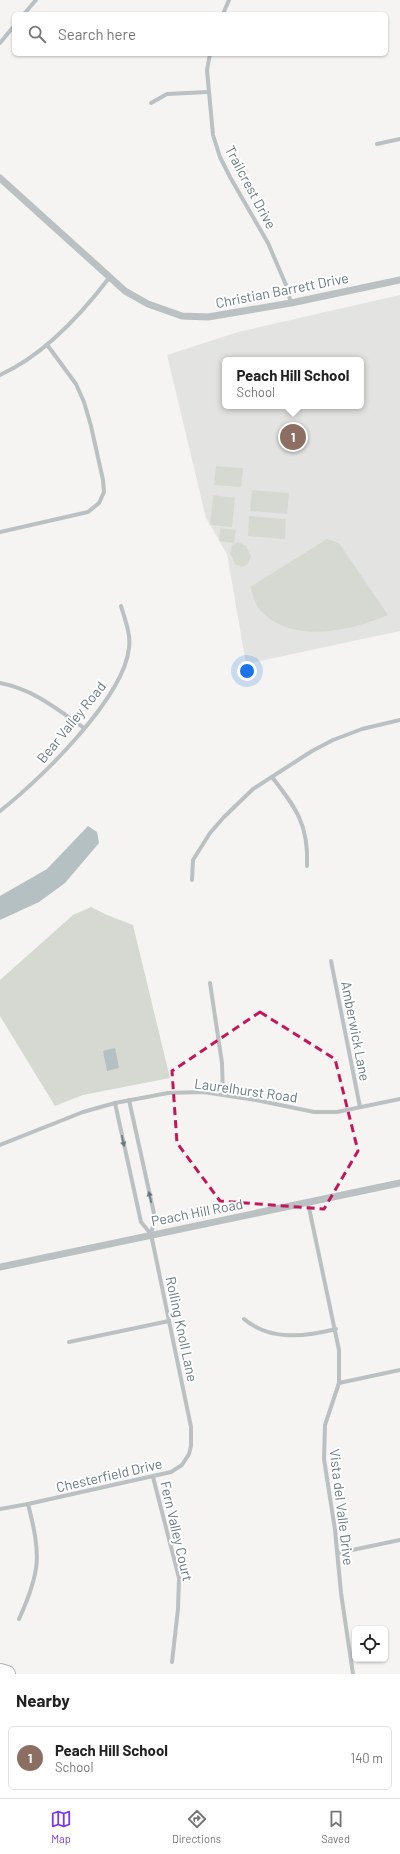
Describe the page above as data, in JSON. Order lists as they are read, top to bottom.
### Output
{
  "streets": {
    "street": [
      "Trailcrest Drive",
      "Christian Barrett Drive",
      "Bear Valley Road",
      "Amberwick Lane",
      "Laurelhurst Road",
      "Peach Hill Road",
      "Rolling Knoll Lane",
      "Chesterfield Drive",
      "Vista del Valle Drive",
      "Fern Valley Court"
    ]
  },
  "crossings": [
    ["Trailcrest Drive", "Christian Barrett Drive"],
    ["Amberwick Lane", "Laurelhurst Road"],
    ["Laurelhurst Road", "Rolling Knoll Lane"],
    ["Peach Hill Road", "Rolling Knoll Lane"],
    ["Peach Hill Road", "Vista del Valle Drive"],
    ["Rolling Knoll Lane", "Chesterfield Drive"],
    ["Chesterfield Drive", "Fern Valley Court"]
  ],
  "page": {
    "search": "Search here",
    "popup": ["Peach Hill School", "School"],
    "pins": "1",
    "heading": "Nearby",
    "list": [
      {
        "mark": "1",
        "name": "Peach Hill School",
        "note": "School",
        "value": "140 m"
      }
    ],
    "nav": ["Map", "Directions", "Saved"]
  }
}
